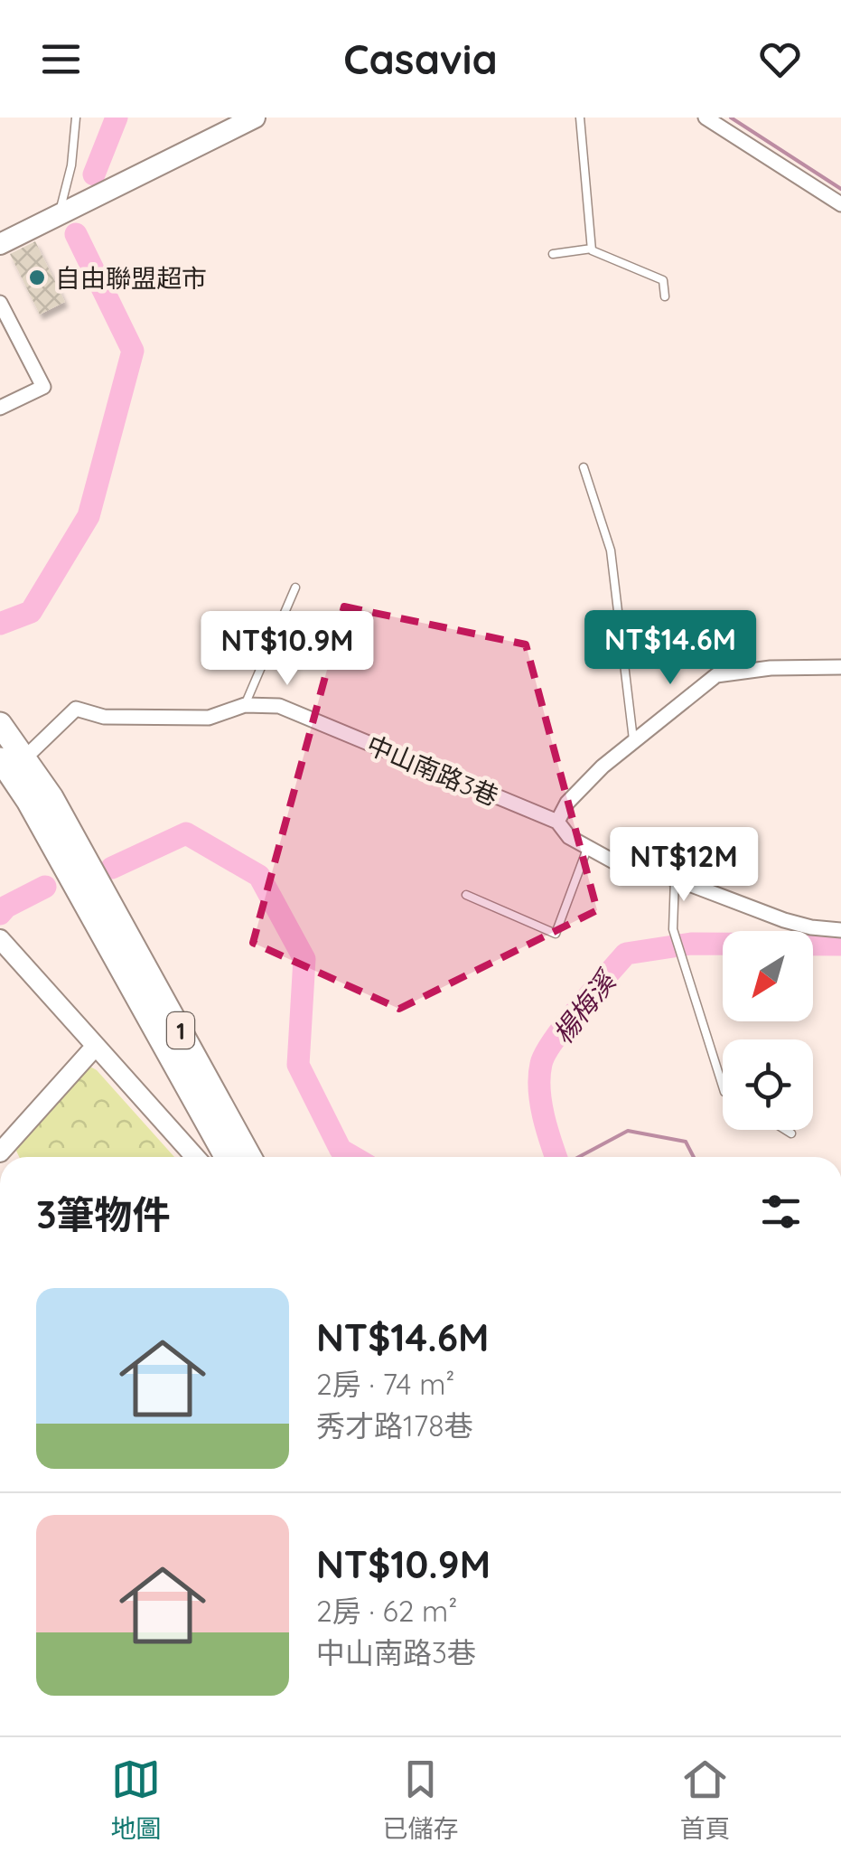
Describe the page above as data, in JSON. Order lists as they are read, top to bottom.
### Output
{
  "streets": {
    "main road": ["1"],
    "street": ["中山南路3巷"]
  },
  "crossings": [
    ["中山南路3巷", "1"]
  ],
  "water": ["楊梅溪"],
  "places": ["自由聯盟超市"],
  "north": "bottom left",
  "page": {
    "header": "Casavia",
    "price": ["NT$14.6M", "NT$10.9M", "NT$12M"],
    "heading": "3筆物件",
    "list": [
      {
        "name": "NT$14.6M",
        "note": "2房 · 74 m² · 秀才路178巷"
      },
      {
        "name": "NT$10.9M",
        "note": "2房 · 62 m² · 中山南路3巷"
      }
    ],
    "tabs": ["地圖", "已儲存", "首頁"]
  }
}
